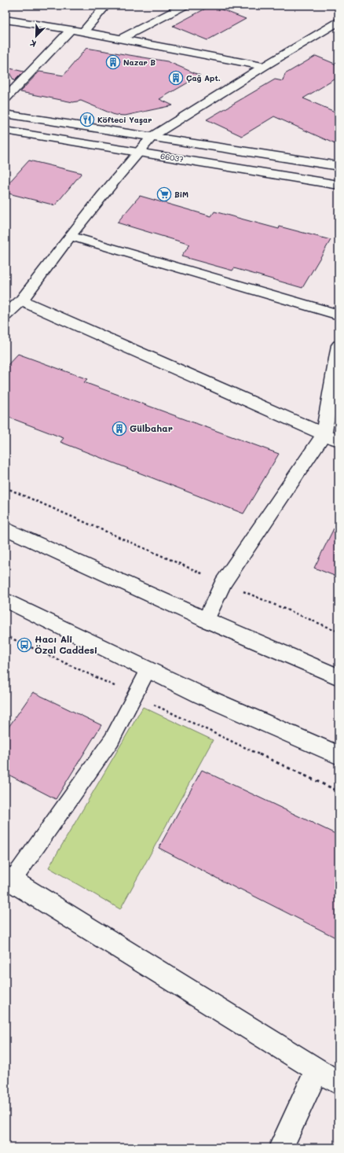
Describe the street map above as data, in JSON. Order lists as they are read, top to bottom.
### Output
{
  "streets": {
    "street": ["66037"]
  },
  "places": {
    "building": ["Nazar B", "Çağ Apt.", "Gülbahar"],
    "restaurant": ["Köfteci Yaşar"],
    "supermarket": ["BiM"],
    "bus stop": ["Hacı Ali Özal Caddesi"]
  },
  "north": "bottom left"
}
